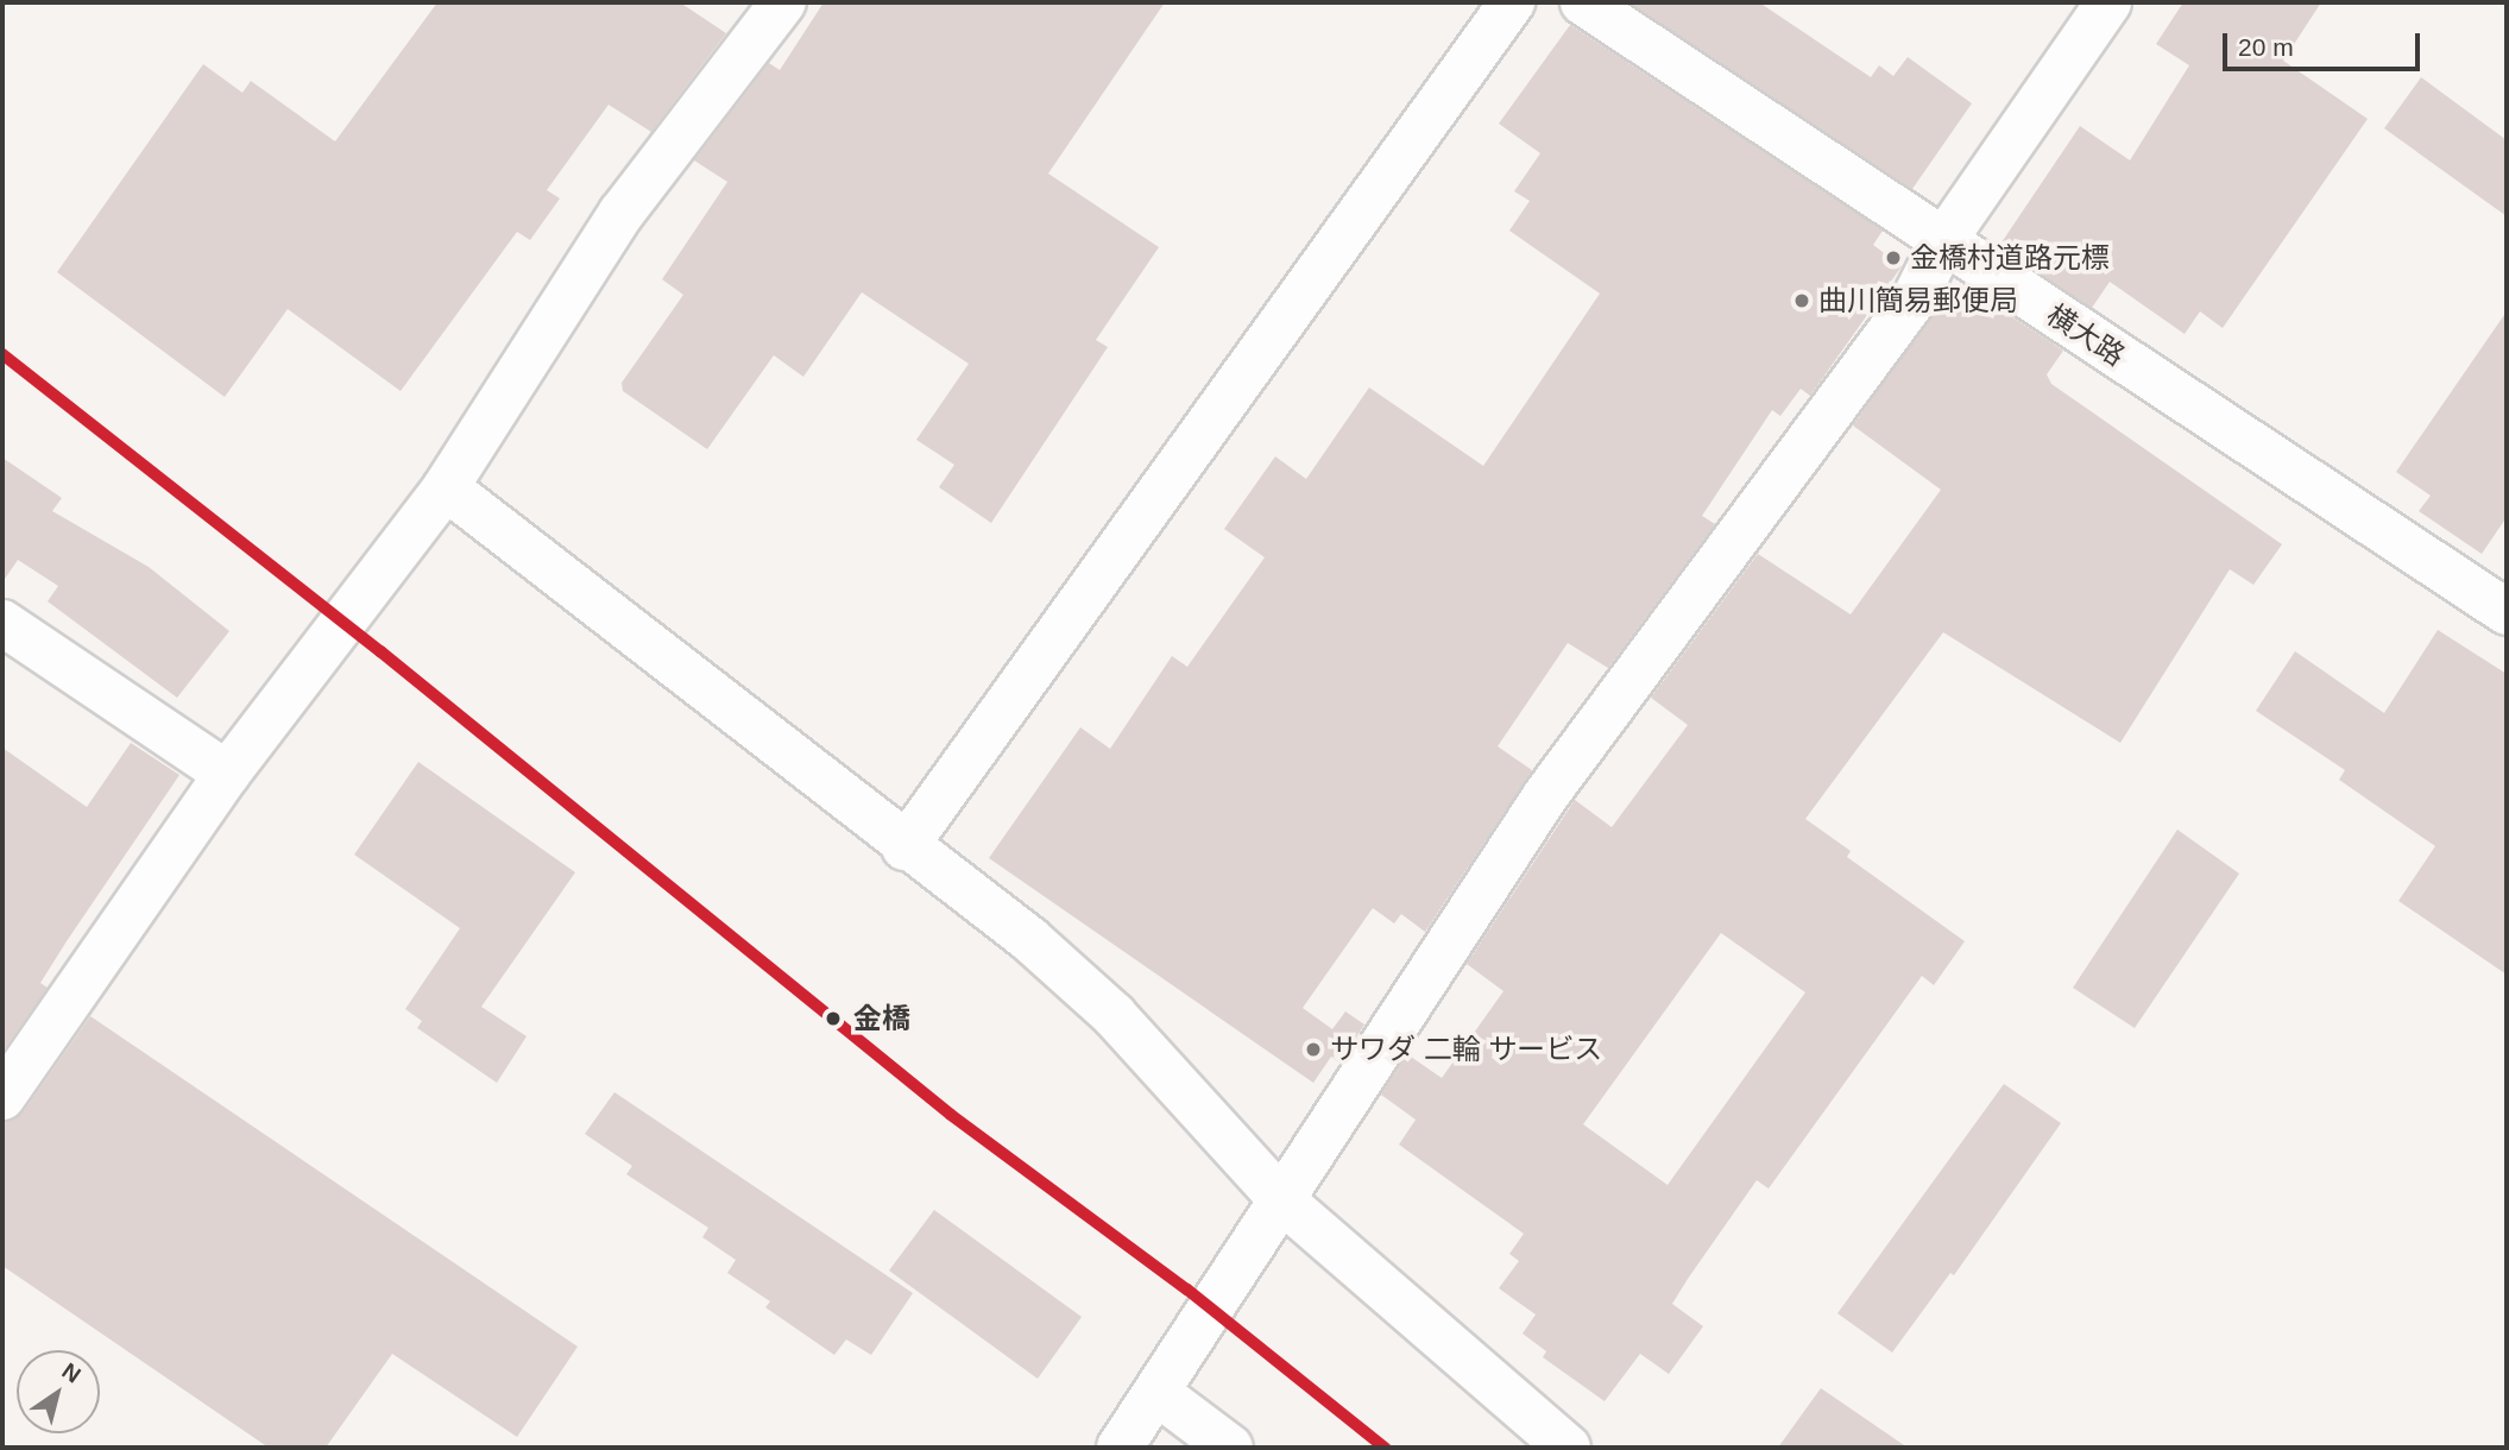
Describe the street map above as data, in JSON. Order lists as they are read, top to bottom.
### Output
{
  "streets": {
    "street": ["横大路"]
  },
  "places": [
    "金橋村道路元標",
    "曲川簡易郵便局",
    "金橋",
    "サワダ 二輪 サービス"
  ],
  "scale_bar": "20 m",
  "north": "top right"
}
